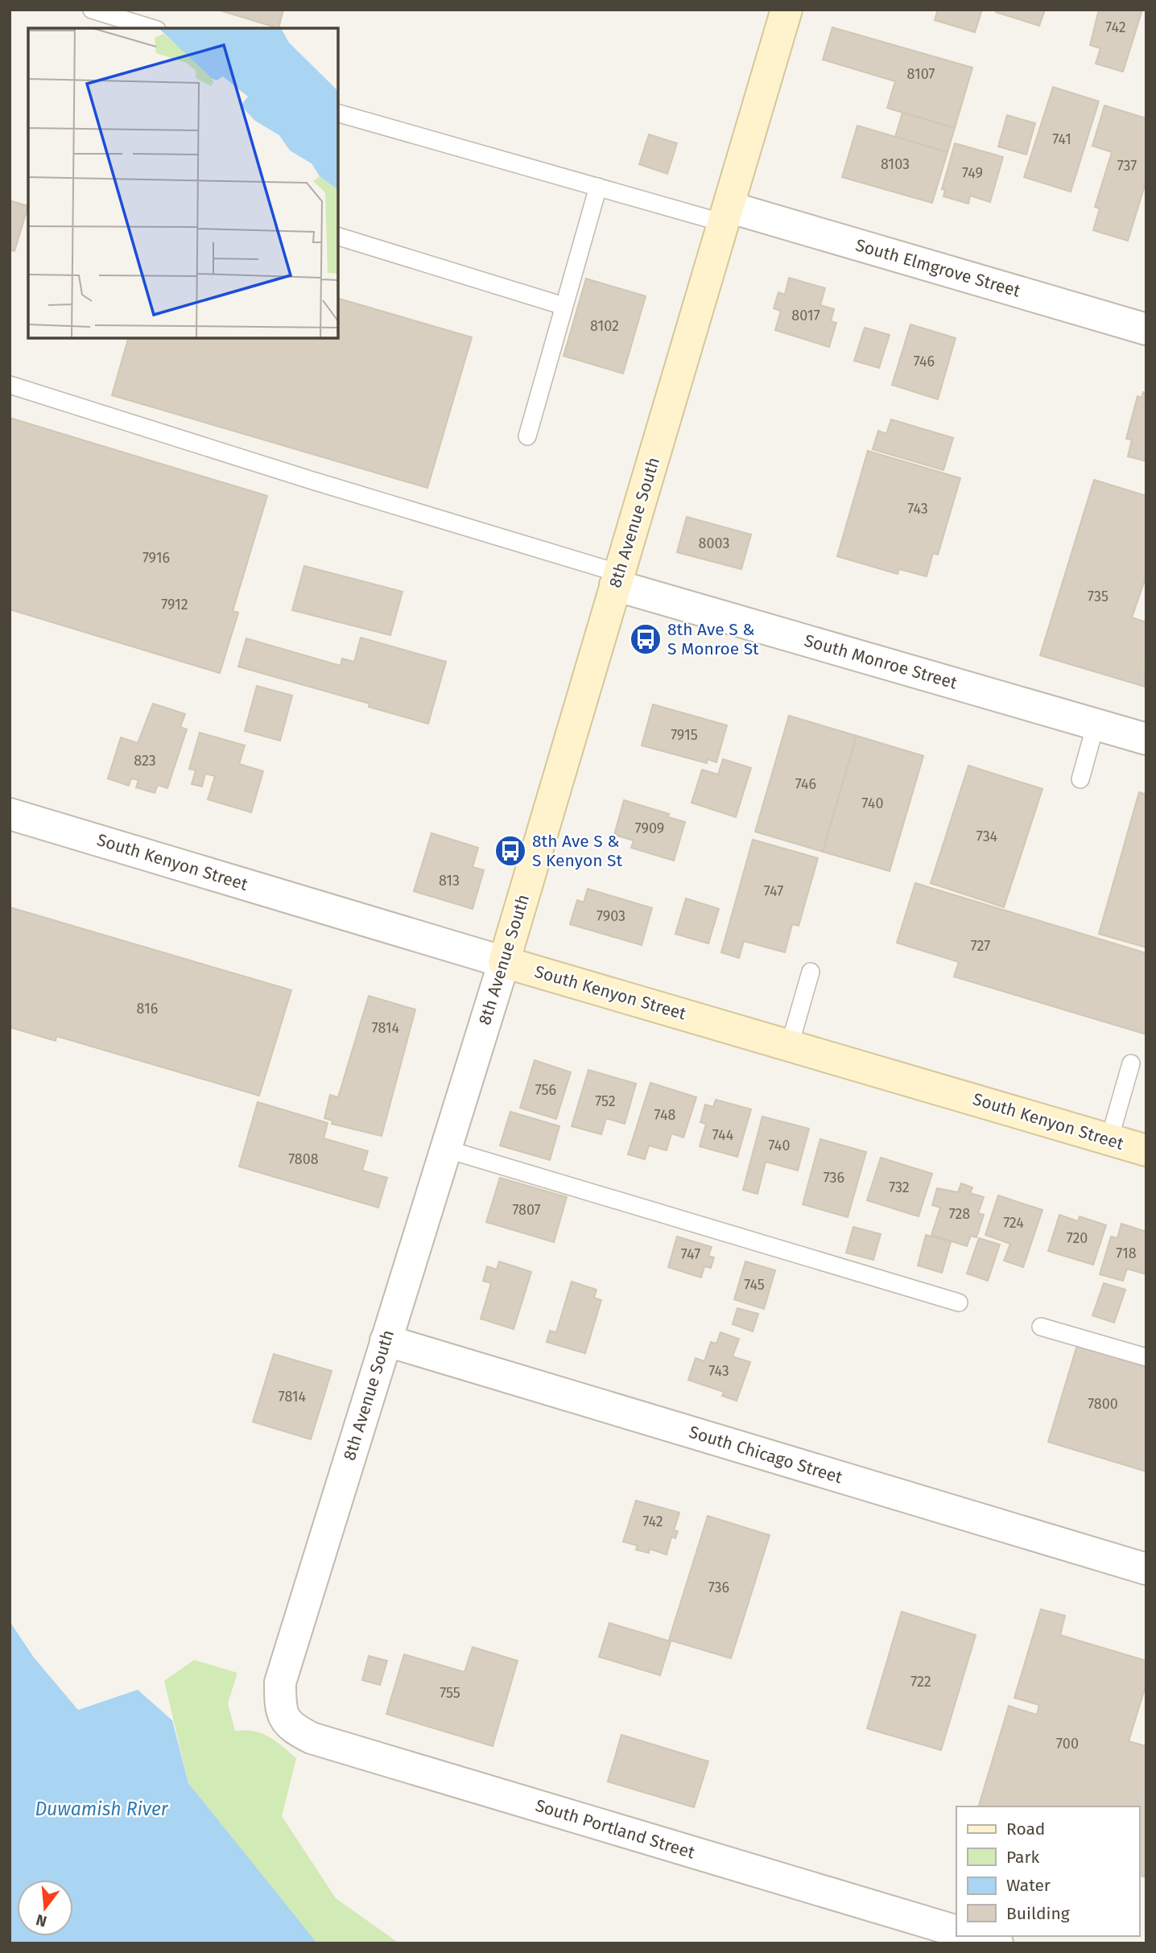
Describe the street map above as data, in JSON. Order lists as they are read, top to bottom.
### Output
{
  "streets": {
    "street": [
      "South Elmgrove Street",
      "8th Avenue South",
      "South Monroe Street",
      "South Kenyon Street",
      "South Chicago Street",
      "South Portland Street"
    ]
  },
  "crossings": [
    ["South Elmgrove Street", "8th Avenue South"],
    ["8th Avenue South", "South Monroe Street"],
    ["8th Avenue South", "South Kenyon Street"],
    ["8th Avenue South", "South Chicago Street"],
    ["8th Avenue South", "South Portland Street"]
  ],
  "water": ["Duwamish River"],
  "places": {
    "bus stop": ["8th Ave S & S Monroe St", "8th Ave S & S Kenyon St"]
  },
  "house_numbers": [
    "742",
    "8107",
    "741",
    "8103",
    "737",
    "749",
    "8017",
    "8102",
    "746",
    "743",
    "8003",
    "7916",
    "735",
    "7912",
    "7915",
    "823",
    "746",
    "740",
    "7909",
    "734",
    "813",
    "747",
    "7903",
    "727",
    "816",
    "7814",
    "756",
    "752",
    "748",
    "744",
    "740",
    "7808",
    "736",
    "732",
    "7807",
    "728",
    "724",
    "720",
    "718",
    "747",
    "745",
    "743",
    "7814",
    "7800",
    "742",
    "736",
    "722",
    "755",
    "700"
  ],
  "legend": [
    "Road",
    "Park",
    "Water",
    "Building"
  ],
  "north": "bottom"
}
